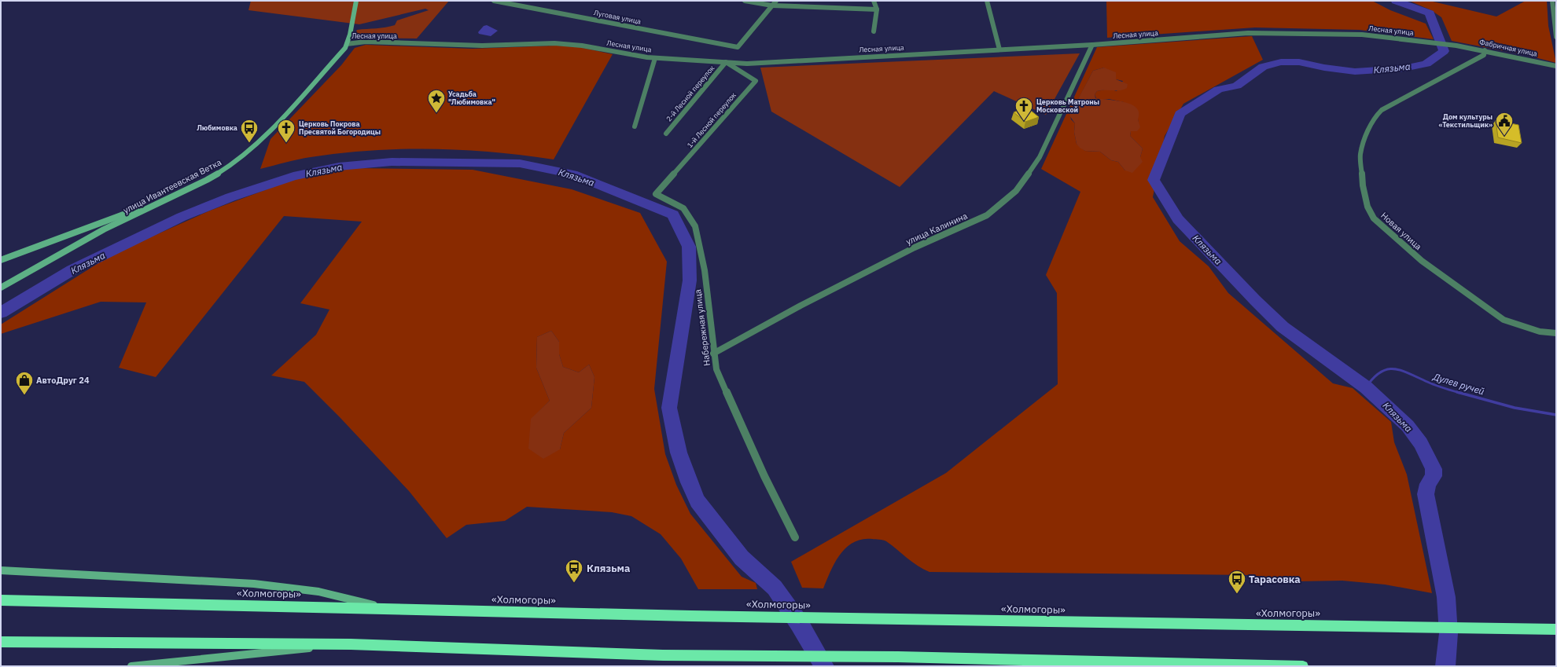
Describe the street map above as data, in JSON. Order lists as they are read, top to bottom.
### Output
{
  "streets": {
    "highway": ["«Холмогоры»"],
    "main road": ["улица Ивантеевская Ветка"],
    "street": [
      "Луговая улица",
      "Лесная улица",
      "Фабричная улица",
      "2-й Лесной переулок",
      "1-й Лесной переулок",
      "улица Калинина",
      "Новая улица",
      "Набережная улица"
    ]
  },
  "crossings": [
    ["Лесная улица", "Фабричная улица"],
    ["Лесная улица", "2-й Лесной переулок"],
    ["Лесная улица", "1-й Лесной переулок"],
    ["Лесная улица", "улица Ивантеевская Ветка"],
    ["Лесная улица", "улица Калинина"],
    ["Фабричная улица", "Новая улица"],
    ["2-й Лесной переулок", "1-й Лесной переулок"],
    ["1-й Лесной переулок", "Набережная улица"],
    ["улица Калинина", "Набережная улица"]
  ],
  "water": ["Клязьма", "Дулев ручей"],
  "places": {
    "place": ["Усадьба \"Любимовка\""],
    "church": ["Церковь Матроны Московской", "Церковь Покрова Пресвятой Богородицы"],
    "public building": ["Дом культуры «Текстильщик»"],
    "bus stop": ["Любимовка", "Клязьма", "Тарасовка"],
    "shop": ["АвтоДруг 24"]
  }
}
